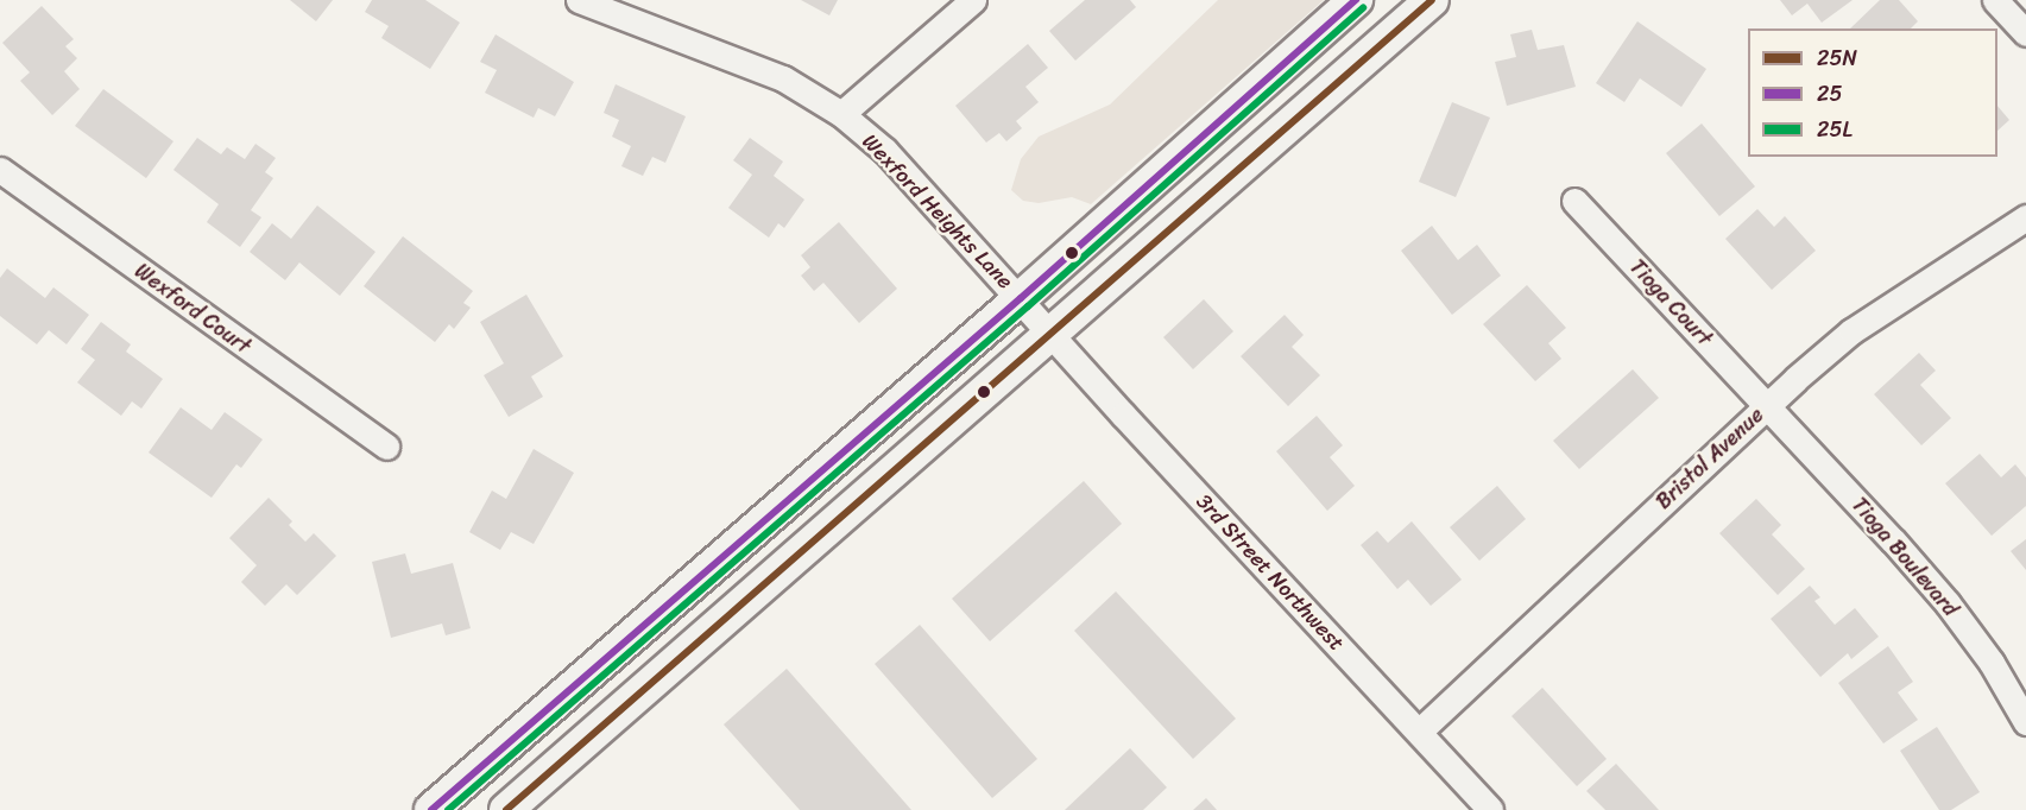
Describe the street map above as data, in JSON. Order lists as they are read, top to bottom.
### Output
{
  "streets": {
    "street": [
      "Wexford Heights Lane",
      "Tioga Court",
      "Wexford Court",
      "Bristol Avenue",
      "Tioga Boulevard",
      "3rd Street Northwest"
    ]
  },
  "crossings": [
    ["Wexford Heights Lane", "3rd Street Northwest"],
    ["Tioga Court", "Bristol Avenue"],
    ["Tioga Court", "Tioga Boulevard"],
    ["Bristol Avenue", "Tioga Boulevard"],
    ["Bristol Avenue", "3rd Street Northwest"]
  ],
  "lines": ["transit line 25N", "transit line 25", "transit line 25L"],
  "legend": ["25N", "25", "25L"]
}
